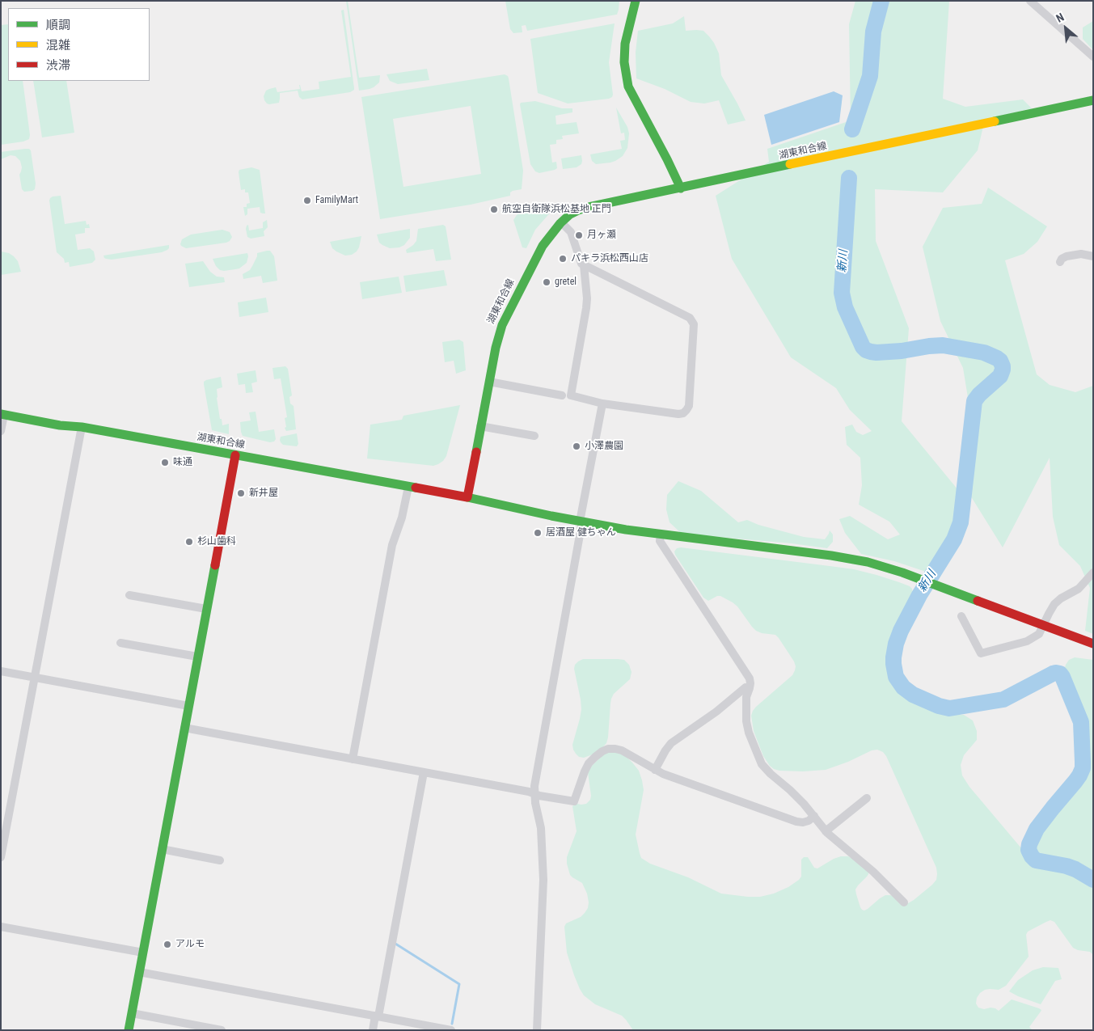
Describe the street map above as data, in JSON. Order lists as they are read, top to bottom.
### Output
{
  "streets": {
    "street": ["湖東和合線"]
  },
  "water": ["新川"],
  "places": [
    "FamilyMart",
    "航空自衛隊浜松基地 正門",
    "月ヶ瀬",
    "パキラ浜松西山店",
    "gretel",
    "小澤農園",
    "味通",
    "新井屋",
    "居酒屋 健ちゃん",
    "杉山歯科",
    "アルモ"
  ],
  "legend": ["順調", "混雑", "渋滞"],
  "north": "top left"
}
